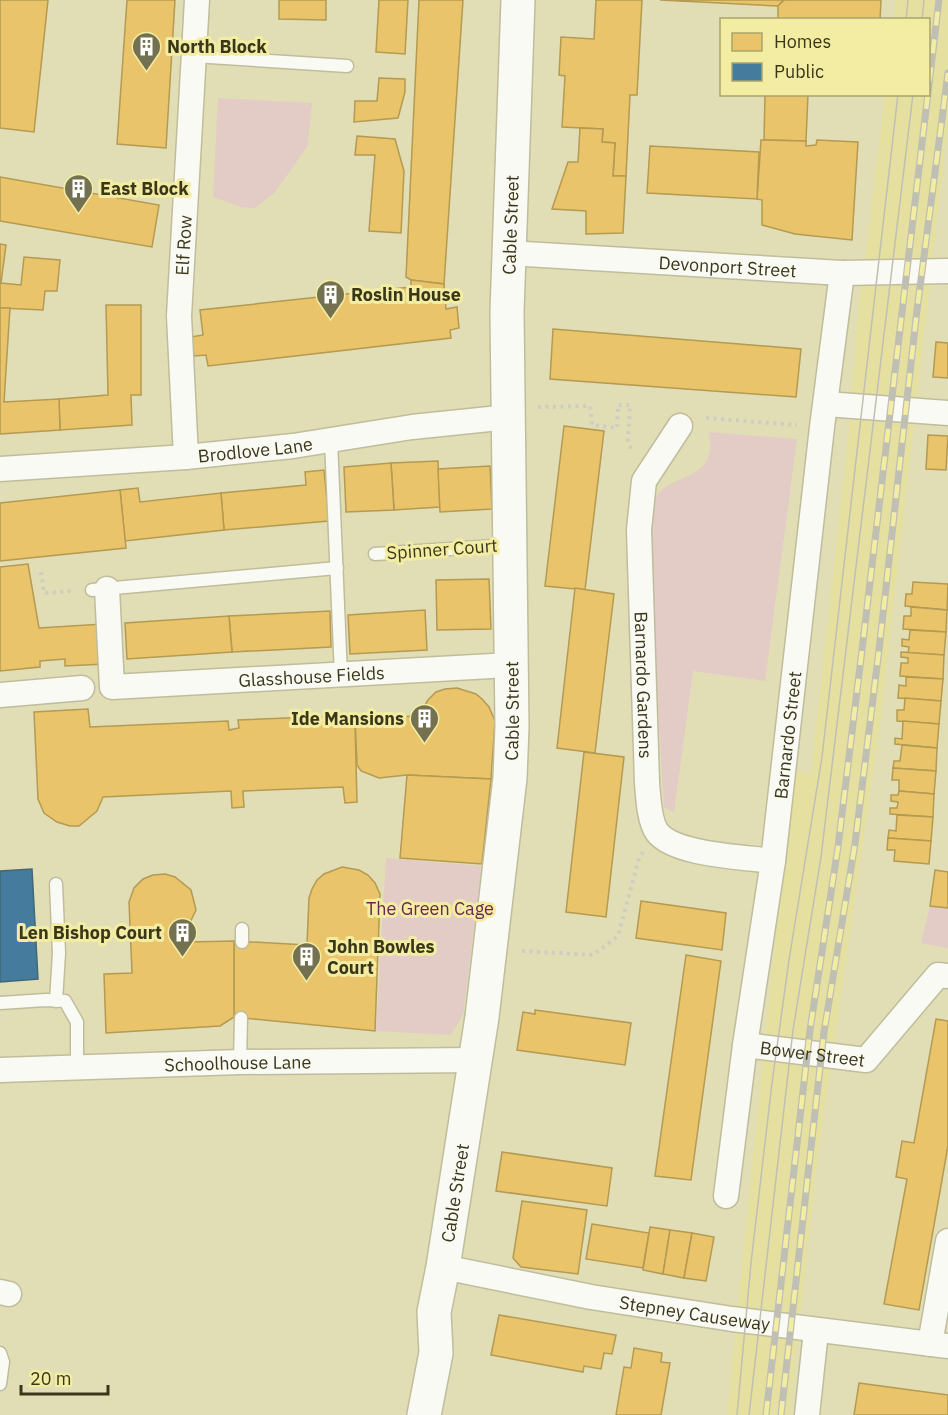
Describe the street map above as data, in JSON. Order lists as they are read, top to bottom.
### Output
{
  "streets": {
    "main road": ["Cable Street"],
    "street": [
      "Elf Row",
      "Devonport Street",
      "Brodlove Lane",
      "Glasshouse Fields",
      "Barnardo Gardens",
      "Barnardo Street",
      "Bower Street",
      "Schoolhouse Lane",
      "Stepney Causeway"
    ],
    "lane": ["Spinner Court"]
  },
  "crossings": [
    ["Cable Street", "Devonport Street"],
    ["Cable Street", "Brodlove Lane"],
    ["Cable Street", "Spinner Court"],
    ["Cable Street", "Glasshouse Fields"],
    ["Cable Street", "Schoolhouse Lane"],
    ["Cable Street", "Stepney Causeway"],
    ["Elf Row", "Brodlove Lane"],
    ["Devonport Street", "Barnardo Street"],
    ["Barnardo Street", "Bower Street"]
  ],
  "parks": ["The Green Cage"],
  "places": {
    "building": [
      "North Block",
      "East Block",
      "Roslin House",
      "Ide Mansions",
      "Len Bishop Court",
      "John Bowles Court"
    ]
  },
  "legend": ["Homes", "Public"],
  "scale_bar": "20 m"
}
